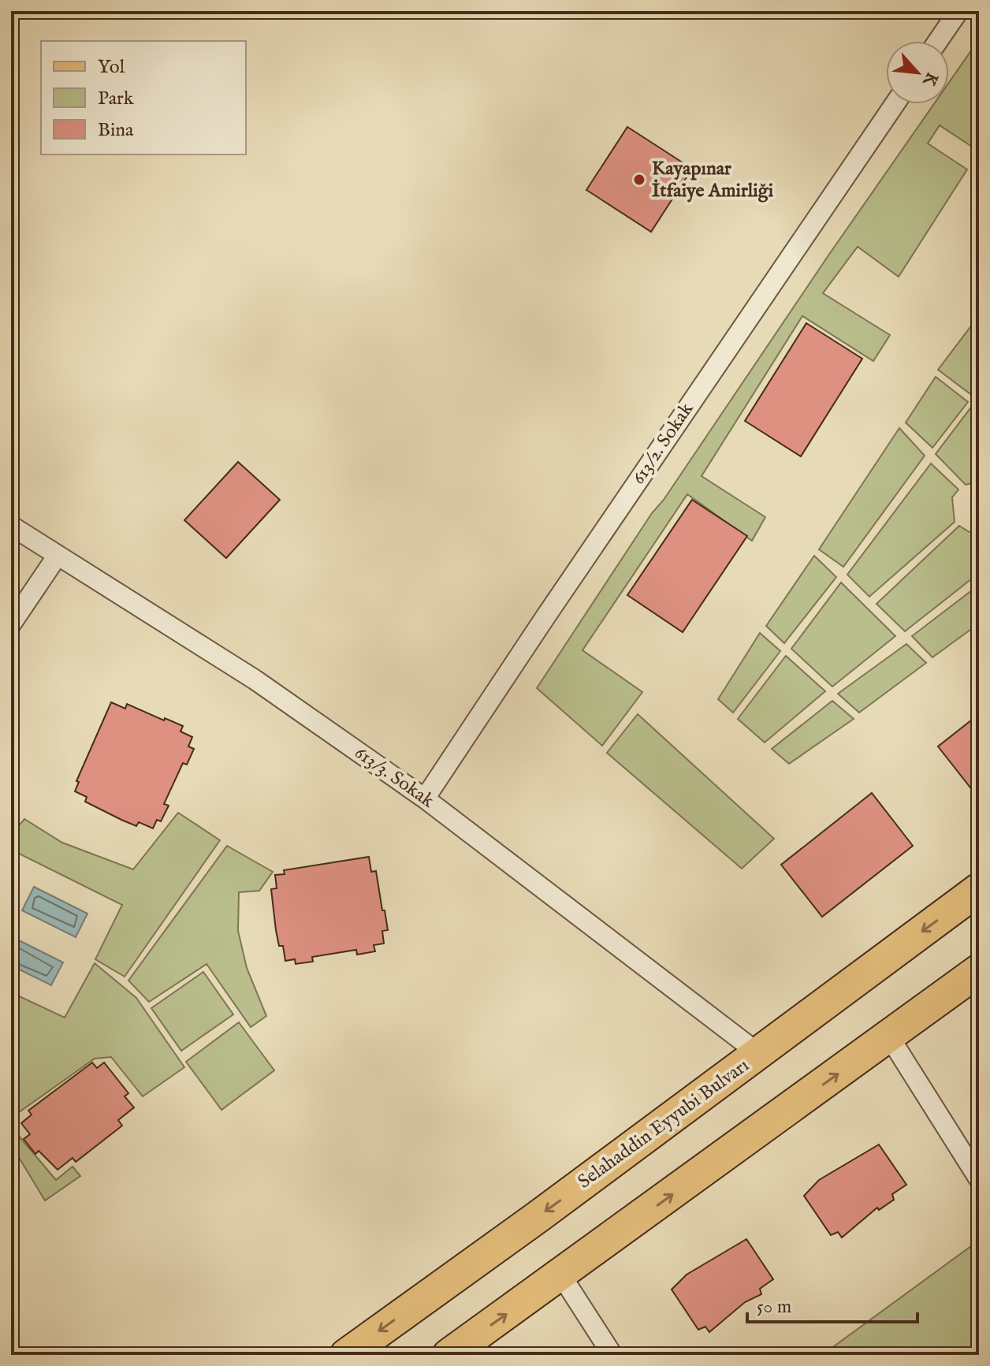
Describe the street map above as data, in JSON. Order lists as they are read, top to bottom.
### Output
{
  "streets": {
    "main road": ["Selahaddin Eyyubi Bulvarı"],
    "street": ["613/2. Sokak", "613/3. Sokak"]
  },
  "crossings": [
    ["613/2. Sokak", "613/3. Sokak"],
    ["613/3. Sokak", "Selahaddin Eyyubi Bulvarı"]
  ],
  "places": ["Kayapınar İtfaiye Amirliği"],
  "legend": ["Yol", "Park", "Bina"],
  "scale_bar": "50 m",
  "north": "bottom right"
}
